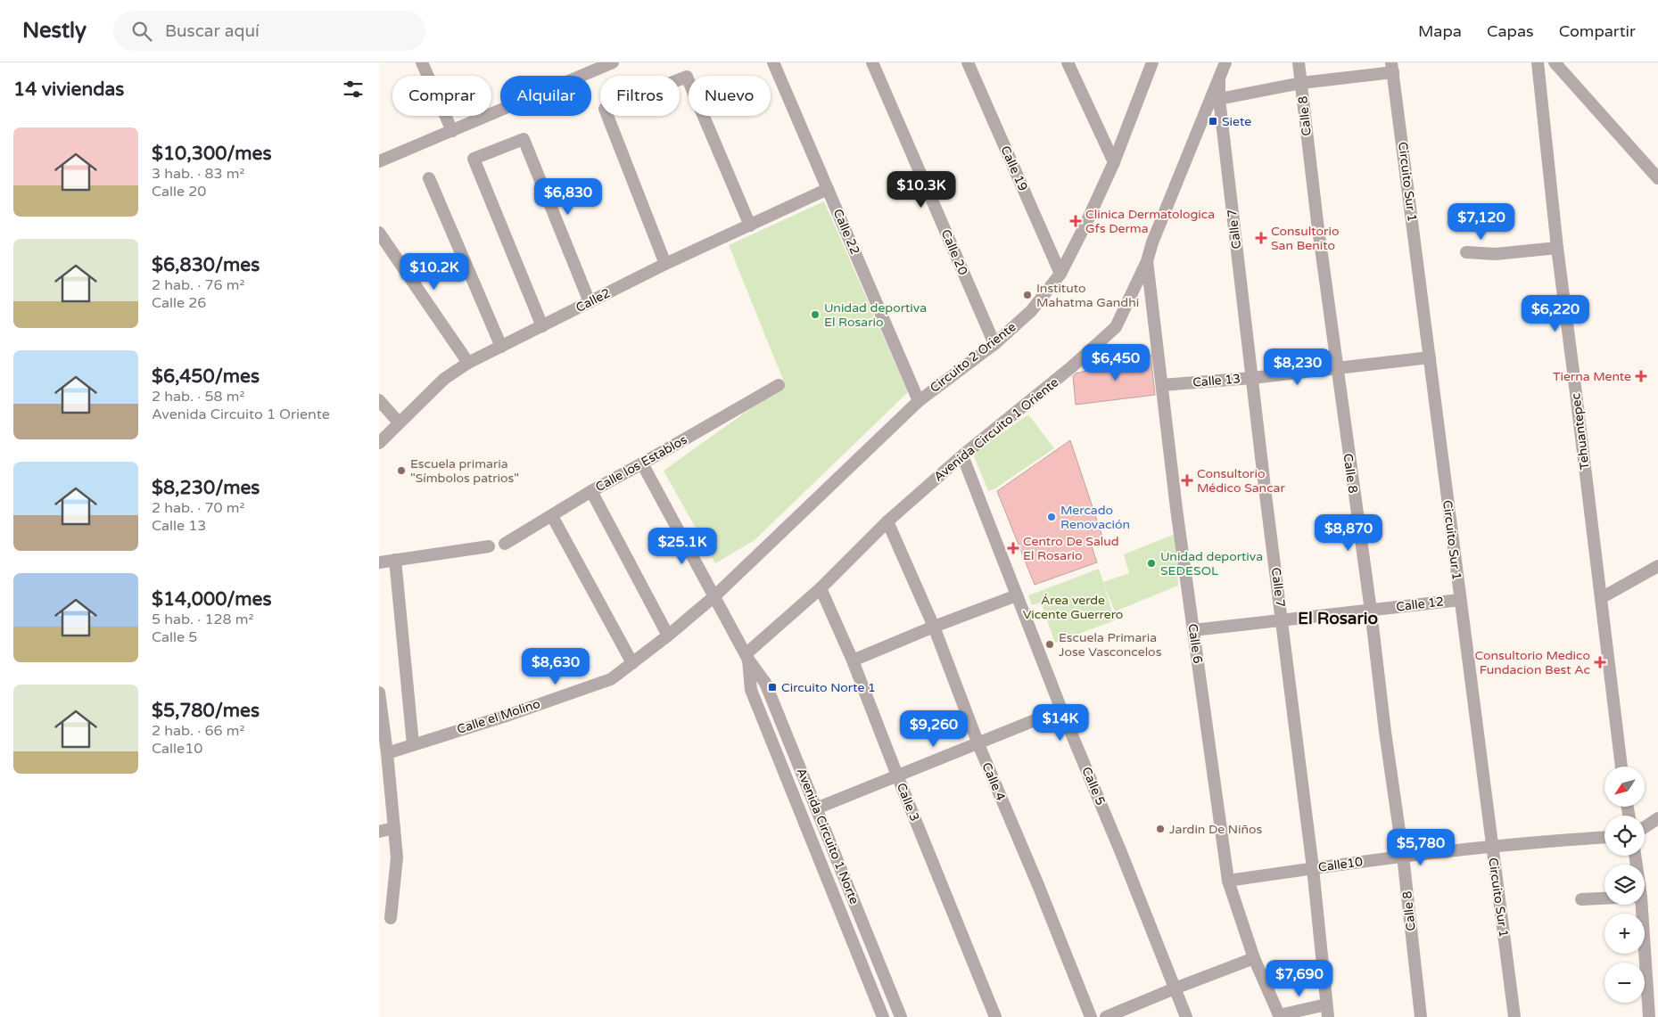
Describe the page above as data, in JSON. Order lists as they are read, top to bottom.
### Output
{
  "streets": {
    "street": [
      "Calle 8",
      "Calle 19",
      "Circuito Sur 1",
      "Calle 7",
      "Calle 22",
      "Calle 20",
      "Calle2",
      "Circuito 2 Oriente",
      "Calle 13",
      "Avenida Circuito 1 Oriente",
      "Tehuantepec",
      "Calle los Establos",
      "Calle 12",
      "Calle 6",
      "Calle el Molino",
      "Calle 4",
      "Calle 5",
      "Calle 3",
      "Avenida Circuito 1 Norte",
      "Calle10"
    ]
  },
  "crossings": [
    ["Calle 8", "Calle 13"],
    ["Calle 8", "Calle 12"],
    ["Calle 8", "Calle10"],
    ["Calle 19", "Circuito 2 Oriente"],
    ["Circuito Sur 1", "Calle 13"],
    ["Circuito Sur 1", "Calle 12"],
    ["Circuito Sur 1", "Calle10"],
    ["Calle 7", "Calle 13"],
    ["Calle 7", "Avenida Circuito 1 Oriente"],
    ["Calle 7", "Calle 12"],
    ["Calle 7", "Calle10"],
    ["Calle 22", "Calle2"],
    ["Calle 22", "Circuito 2 Oriente"],
    ["Calle 20", "Circuito 2 Oriente"],
    ["Circuito 2 Oriente", "Calle el Molino"],
    ["Calle 13", "Calle 6"],
    ["Avenida Circuito 1 Oriente", "Calle 6"],
    ["Avenida Circuito 1 Oriente", "Calle 4"],
    ["Avenida Circuito 1 Oriente", "Calle 5"],
    ["Avenida Circuito 1 Oriente", "Calle 3"],
    ["Avenida Circuito 1 Oriente", "Avenida Circuito 1 Norte"],
    ["Calle 12", "Calle 6"],
    ["Calle 6", "Calle10"]
  ],
  "districts": ["El Rosario"],
  "parks": ["Área verde Vicente Guerrero"],
  "places": {
    "transit": ["Siete", "Circuito Norte 1"],
    "health": [
      "Clinica Dermatologica Gfs Derma",
      "Consultorio San Benito",
      "Tierna Mente",
      "Consultorio Médico Sancar",
      "Centro De Salud El Rosario",
      "Consultorio Medico Fundacion Best Ac"
    ],
    "other": [
      "Instituto Mahatma Gandhi",
      "Unidad deportiva El Rosario",
      "Escuela primaria \"Símbolos patrios\"",
      "Mercado Renovación",
      "Unidad deportiva SEDESOL",
      "Escuela Primaria Jose Vasconcelos",
      "Jardin De Niños"
    ]
  },
  "north": "bottom left",
  "page": {
    "header": "Nestly",
    "search": "Buscar aquí",
    "nav": ["Mapa", "Capas", "Compartir"],
    "heading": "14 viviendas",
    "chip": [
      "Comprar",
      "Alquilar",
      "Filtros",
      "Nuevo"
    ],
    "list": [
      {
        "name": "$10,300/mes",
        "note": "3 hab. · 83 m² · Calle 20"
      },
      {
        "name": "$6,830/mes",
        "note": "2 hab. · 76 m² · Calle 26"
      },
      {
        "name": "$6,450/mes",
        "note": "2 hab. · 58 m² · Avenida Circuito 1 Oriente"
      },
      {
        "name": "$8,230/mes",
        "note": "2 hab. · 70 m² · Calle 13"
      },
      {
        "name": "$14,000/mes",
        "note": "5 hab. · 128 m² · Calle 5"
      },
      {
        "name": "$5,780/mes",
        "note": "2 hab. · 66 m² · Calle10"
      }
    ],
    "price": [
      "$10.3K",
      "$6,830",
      "$7,120",
      "$10.2K",
      "$6,220",
      "$6,450",
      "$8,230",
      "$8,870",
      "$25.1K",
      "$8,630",
      "$14K",
      "$9,260",
      "$5,780",
      "$7,690"
    ],
    "map_buttons": ["+", "−"]
  }
}
